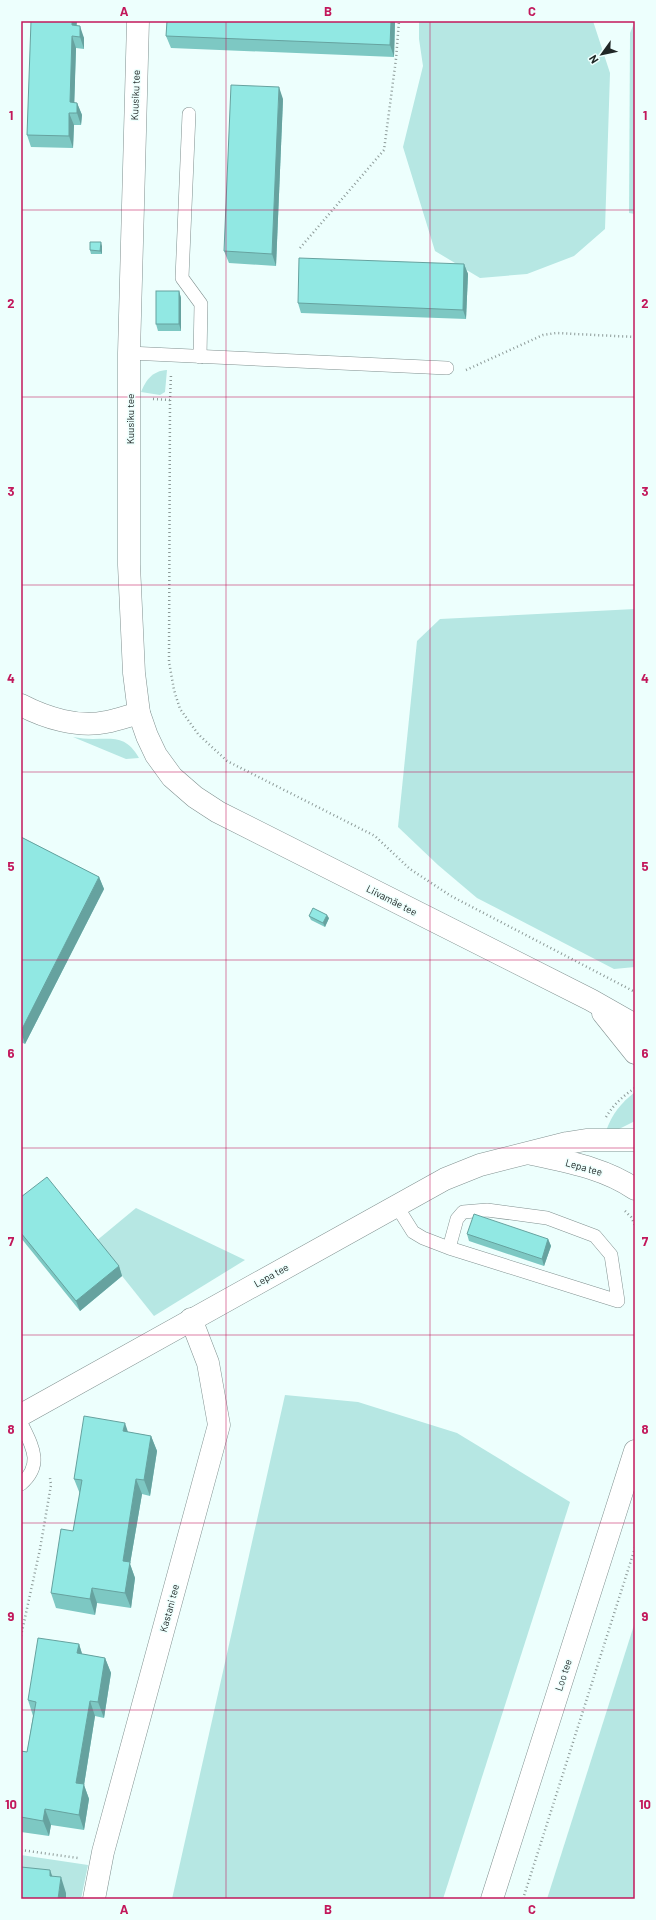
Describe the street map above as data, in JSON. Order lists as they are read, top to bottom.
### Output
{
  "streets": {
    "street": [
      "Kuusiku tee",
      "Liivamäe tee",
      "Lepa tee",
      "Kastani tee",
      "Loo tee"
    ]
  },
  "crossings": [
    ["Kuusiku tee", "Liivamäe tee"],
    ["Lepa tee", "Kastani tee"]
  ],
  "north": "bottom left",
  "grid": {
    "columns": ["A", "B", "C"],
    "rows": [
      "1",
      "2",
      "3",
      "4",
      "5",
      "6",
      "7",
      "8",
      "9",
      "10"
    ]
  }
}
